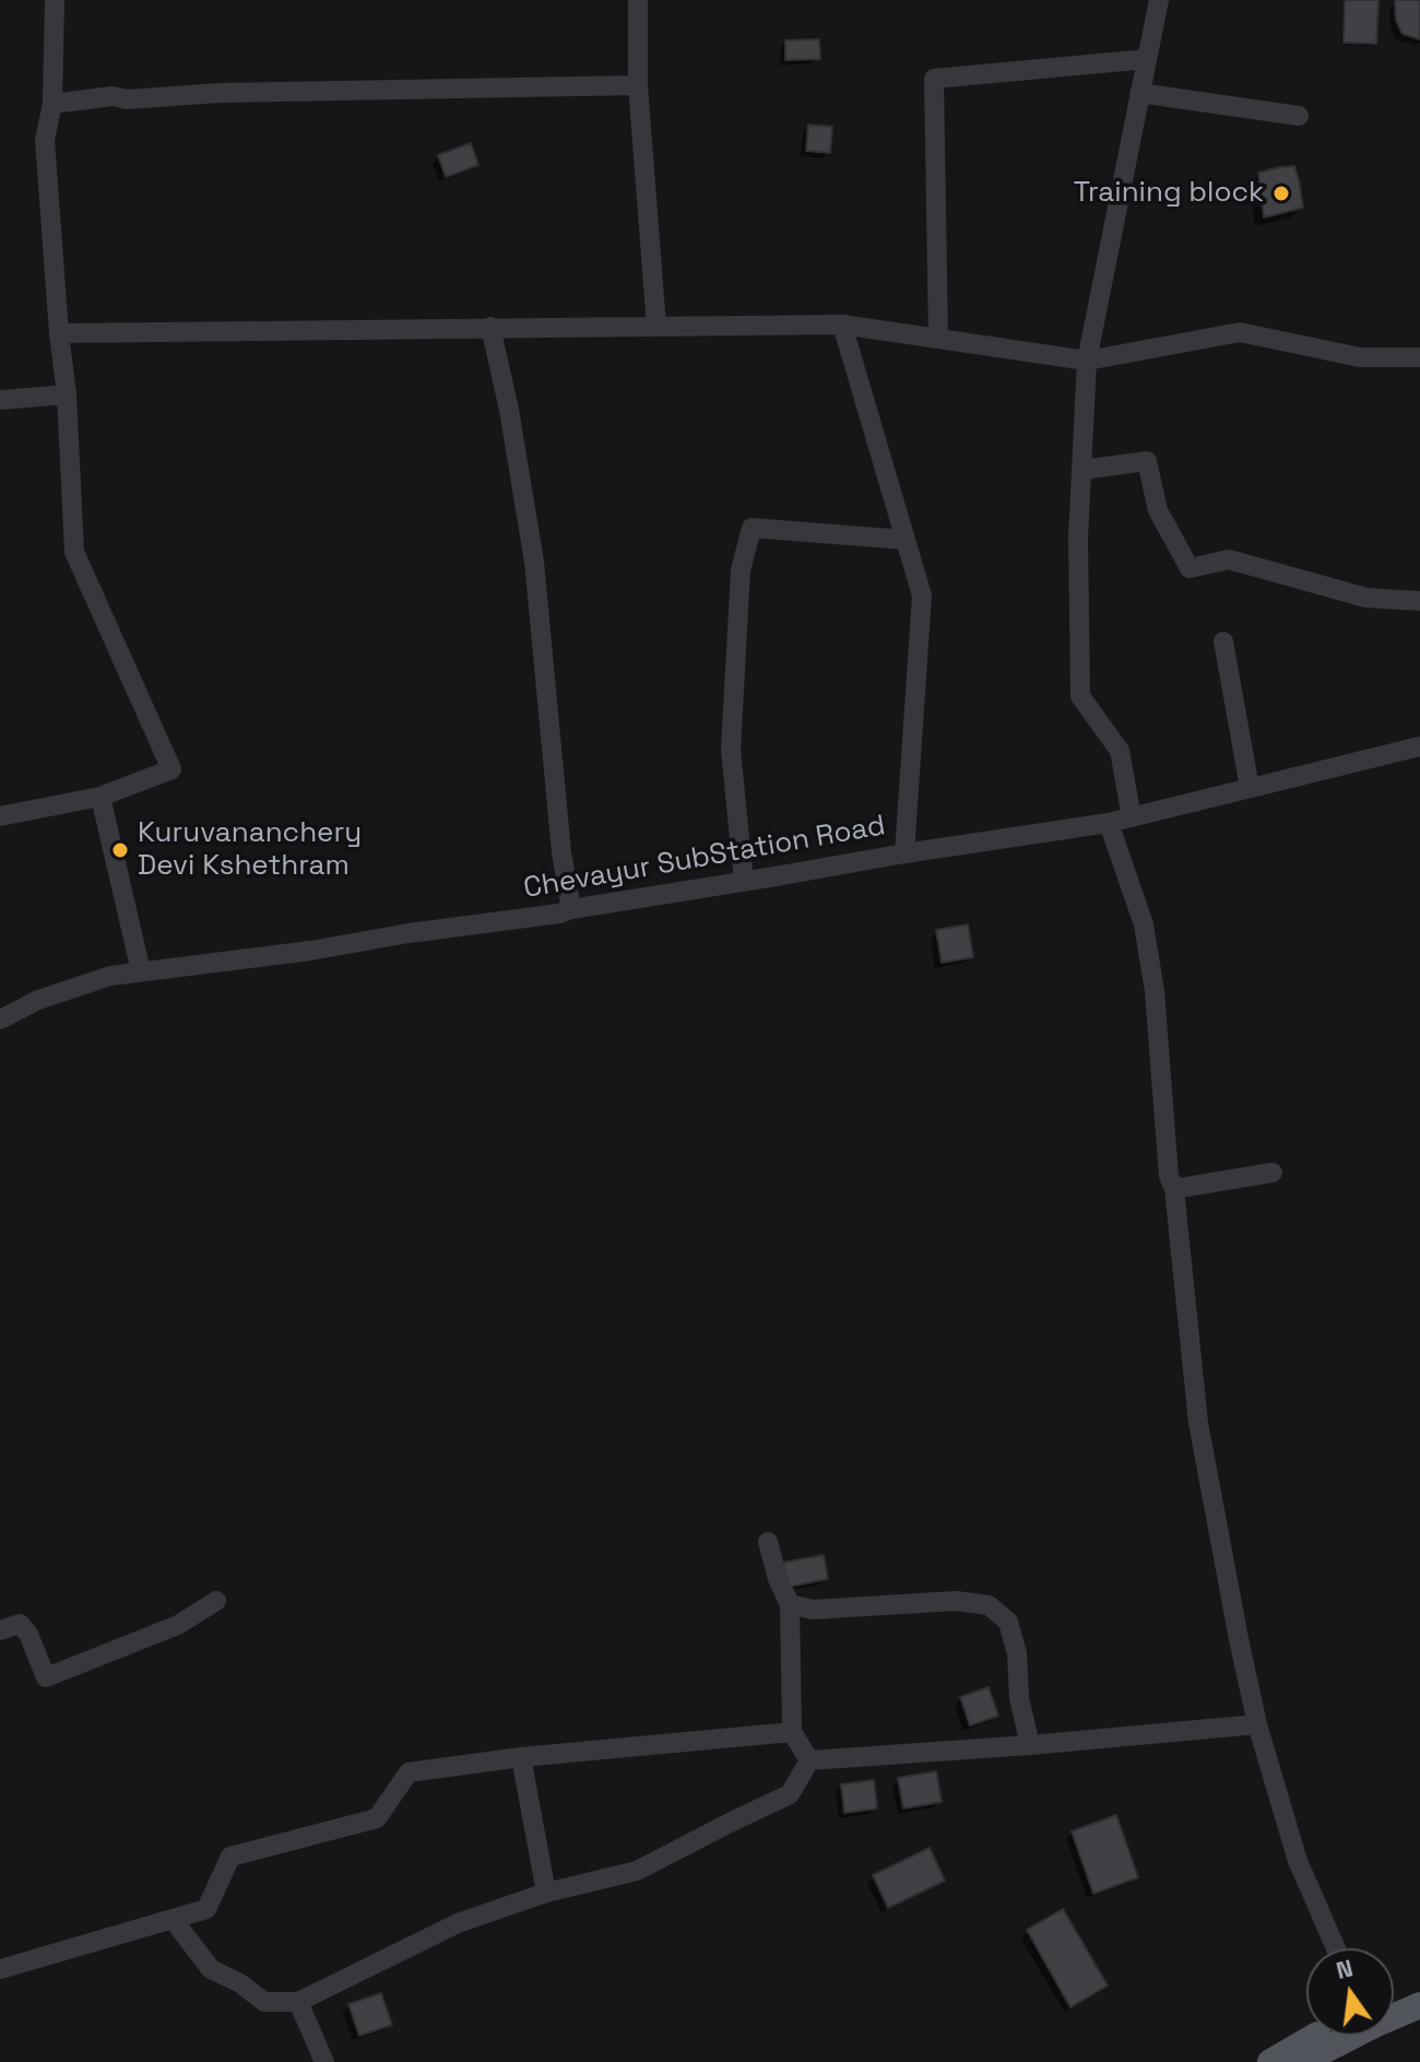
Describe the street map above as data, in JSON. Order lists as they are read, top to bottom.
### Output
{
  "streets": {
    "street": ["Chevayur SubStation Road"]
  },
  "places": ["Training block", "Kuruvananchery Devi Kshethram"],
  "north": "top"
}
